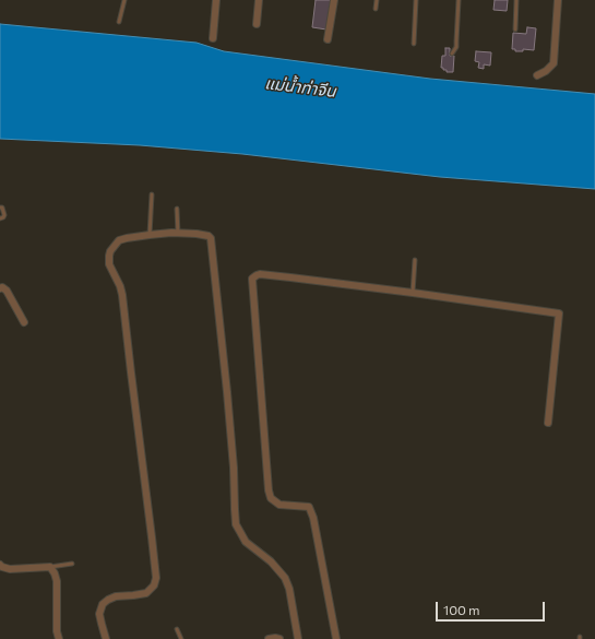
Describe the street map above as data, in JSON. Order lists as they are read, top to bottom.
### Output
{
  "water": ["แม่น้ำท่าจีน"],
  "scale_bar": "100 m"
}
